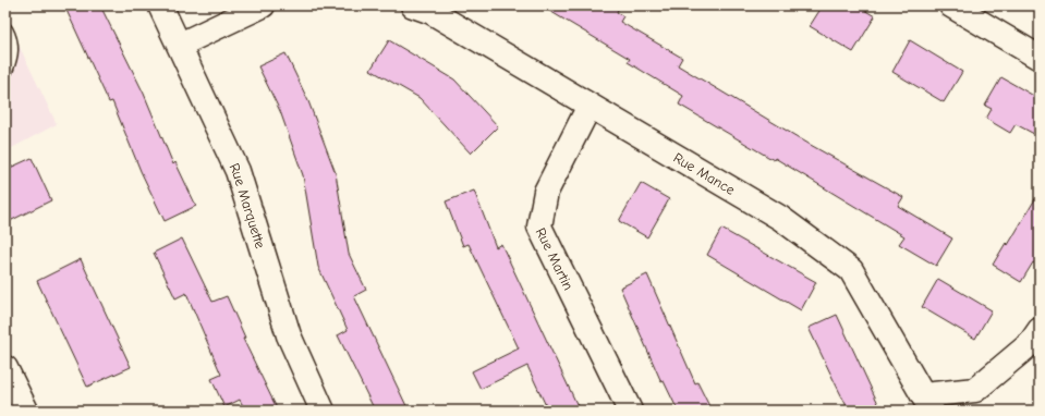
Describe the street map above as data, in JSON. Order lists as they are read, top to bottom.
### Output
{
  "streets": {
    "street": ["Rue Mance", "Rue Marquette", "Rue Martin"]
  },
  "crossings": [
    ["Rue Mance", "Rue Martin"]
  ]
}
